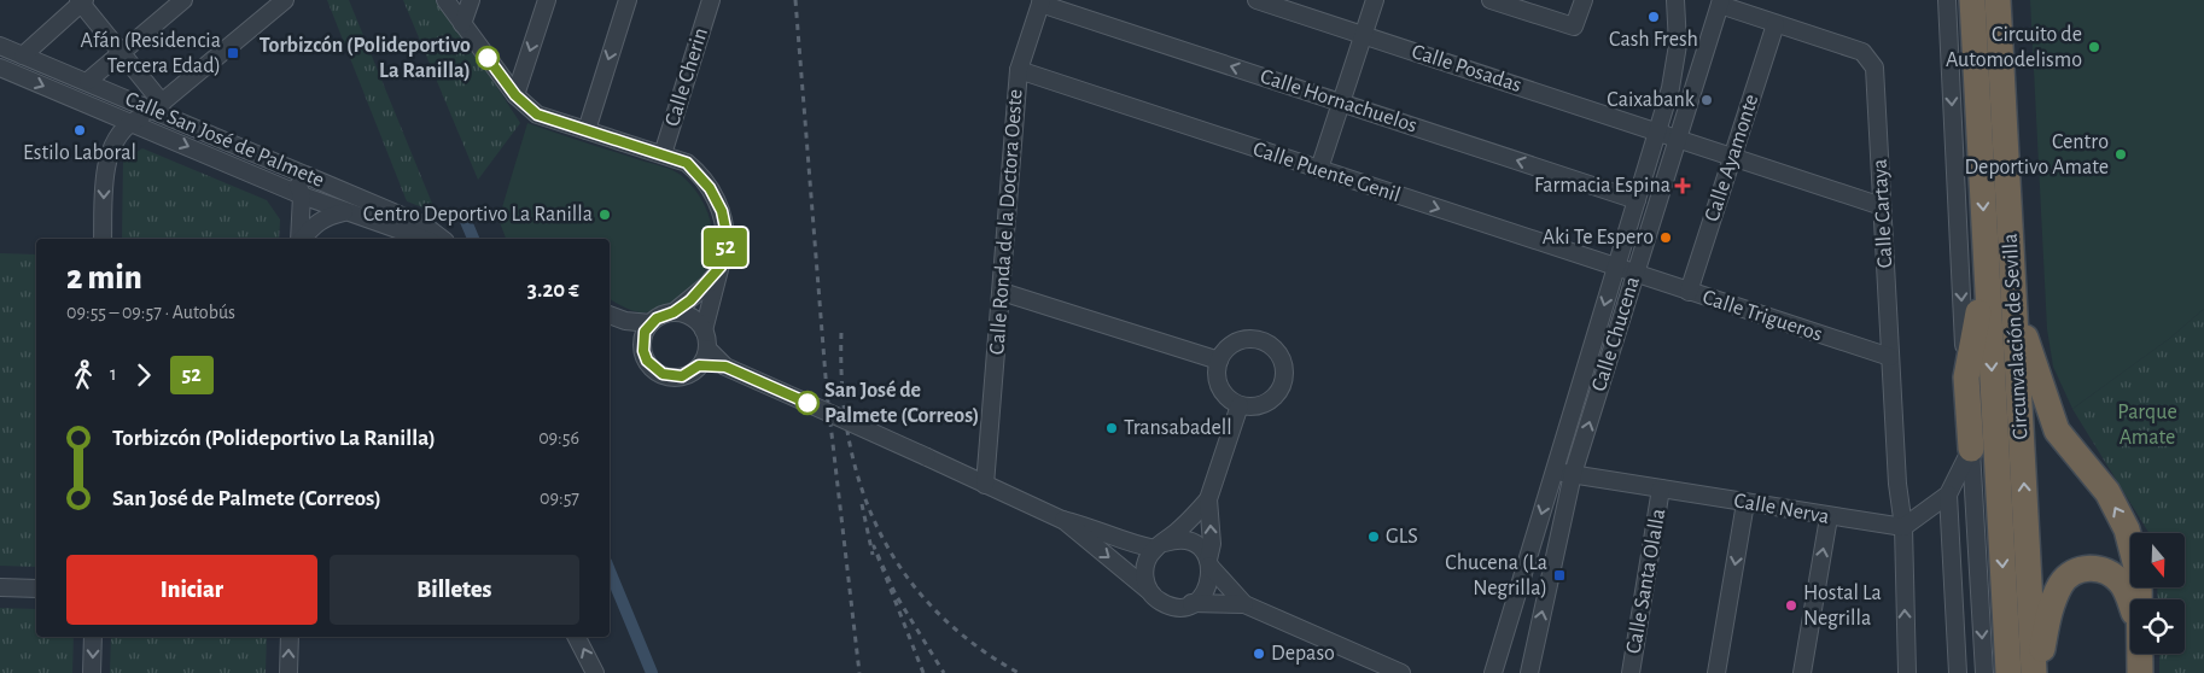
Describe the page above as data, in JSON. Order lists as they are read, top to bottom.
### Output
{
  "streets": {
    "highway": ["Circunvalación de Sevilla"],
    "street": [
      "Calle Posadas",
      "Calle Cherin",
      "Calle Hornachuelos",
      "Calle San José de Palmete",
      "Calle Ayamonte",
      "Calle Puente Genil",
      "Calle Cartaya",
      "Calle Ronda de la Doctora Oeste",
      "Calle Trigueros",
      "Calle Chucena",
      "Calle Nerva",
      "Calle Santa Olalla"
    ]
  },
  "crossings": [
    ["Calle Posadas", "Calle Ayamonte"],
    ["Calle Posadas", "Calle Cartaya"],
    ["Calle Posadas", "Calle Chucena"],
    ["Calle Hornachuelos", "Calle Ronda de la Doctora Oeste"],
    ["Calle Hornachuelos", "Calle Chucena"],
    ["Calle Ayamonte", "Calle Cartaya"],
    ["Calle Ayamonte", "Calle Trigueros"],
    ["Calle Puente Genil", "Calle Ronda de la Doctora Oeste"],
    ["Calle Puente Genil", "Calle Trigueros"],
    ["Calle Puente Genil", "Calle Chucena"],
    ["Calle Cartaya", "Calle Trigueros"],
    ["Calle Cartaya", "Calle Chucena"],
    ["Calle Cartaya", "Calle Nerva"],
    ["Calle Trigueros", "Calle Chucena"],
    ["Calle Chucena", "Calle Nerva"],
    ["Calle Nerva", "Calle Santa Olalla"]
  ],
  "one_way": ["Calle Hornachuelos", "Calle Puente Genil"],
  "parks": ["Parque Amate"],
  "places": {
    "other": [
      "Cash Fresh",
      "Circuito de Automodelismo",
      "Torbizcón (Polideportivo La Ranilla)",
      "Caixabank",
      "Estilo Laboral",
      "Centro Deportivo Amate",
      "Centro Deportivo La Ranilla",
      "Aki Te Espero",
      "San José de Palmete (Correos)",
      "Transabadell",
      "GLS",
      "Hostal La Negrilla",
      "Depaso"
    ],
    "transit": ["Afán (Residencia Tercera Edad)", "Chucena (La Negrilla)"],
    "health": ["Farmacia Espina"]
  },
  "lines": ["bus line 52"],
  "north": "bottom",
  "page": {
    "on_map": "52",
    "heading": ["2 min", "09:55 – 09:57 · Autobús", "3.20 €"],
    "legs": ["1", "52"],
    "list": [
      {
        "name": "Torbizcón (Polideportivo La Ranilla)",
        "value": "09:56"
      },
      {
        "name": "San José de Palmete (Correos)",
        "value": "09:57"
      }
    ],
    "buttons": ["Iniciar", "Billetes"]
  }
}
